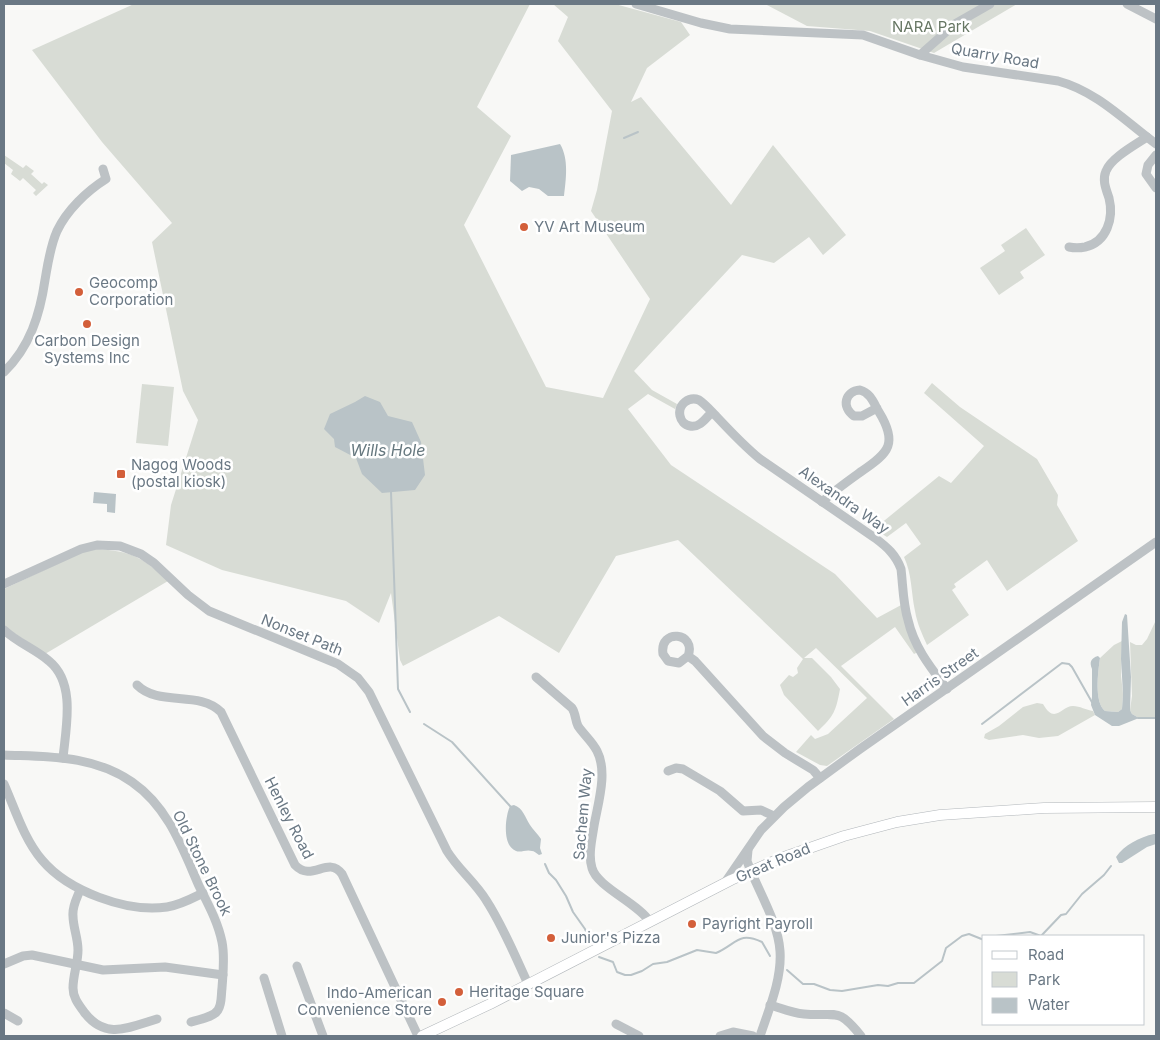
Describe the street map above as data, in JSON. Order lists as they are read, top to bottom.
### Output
{
  "streets": {
    "main road": ["Great Road"],
    "street": [
      "Quarry Road",
      "Alexandra Way",
      "Nonset Path",
      "Harris Street",
      "Sachem Way",
      "Henley Road",
      "Old Stone Brook"
    ]
  },
  "crossings": [
    ["Alexandra Way", "Harris Street"],
    ["Nonset Path", "Great Road"],
    ["Harris Street", "Great Road"],
    ["Sachem Way", "Great Road"]
  ],
  "water": ["Wills Hole"],
  "parks": ["NARA Park"],
  "places": {
    "other": [
      "YV Art Museum",
      "Geocomp Corporation",
      "Carbon Design Systems Inc",
      "Payright Payroll",
      "Junior's Pizza",
      "Heritage Square",
      "Indo-American Convenience Store"
    ],
    "transit": ["Nagog Woods (postal kiosk)"]
  },
  "legend": ["Road", "Park", "Water"]
}
